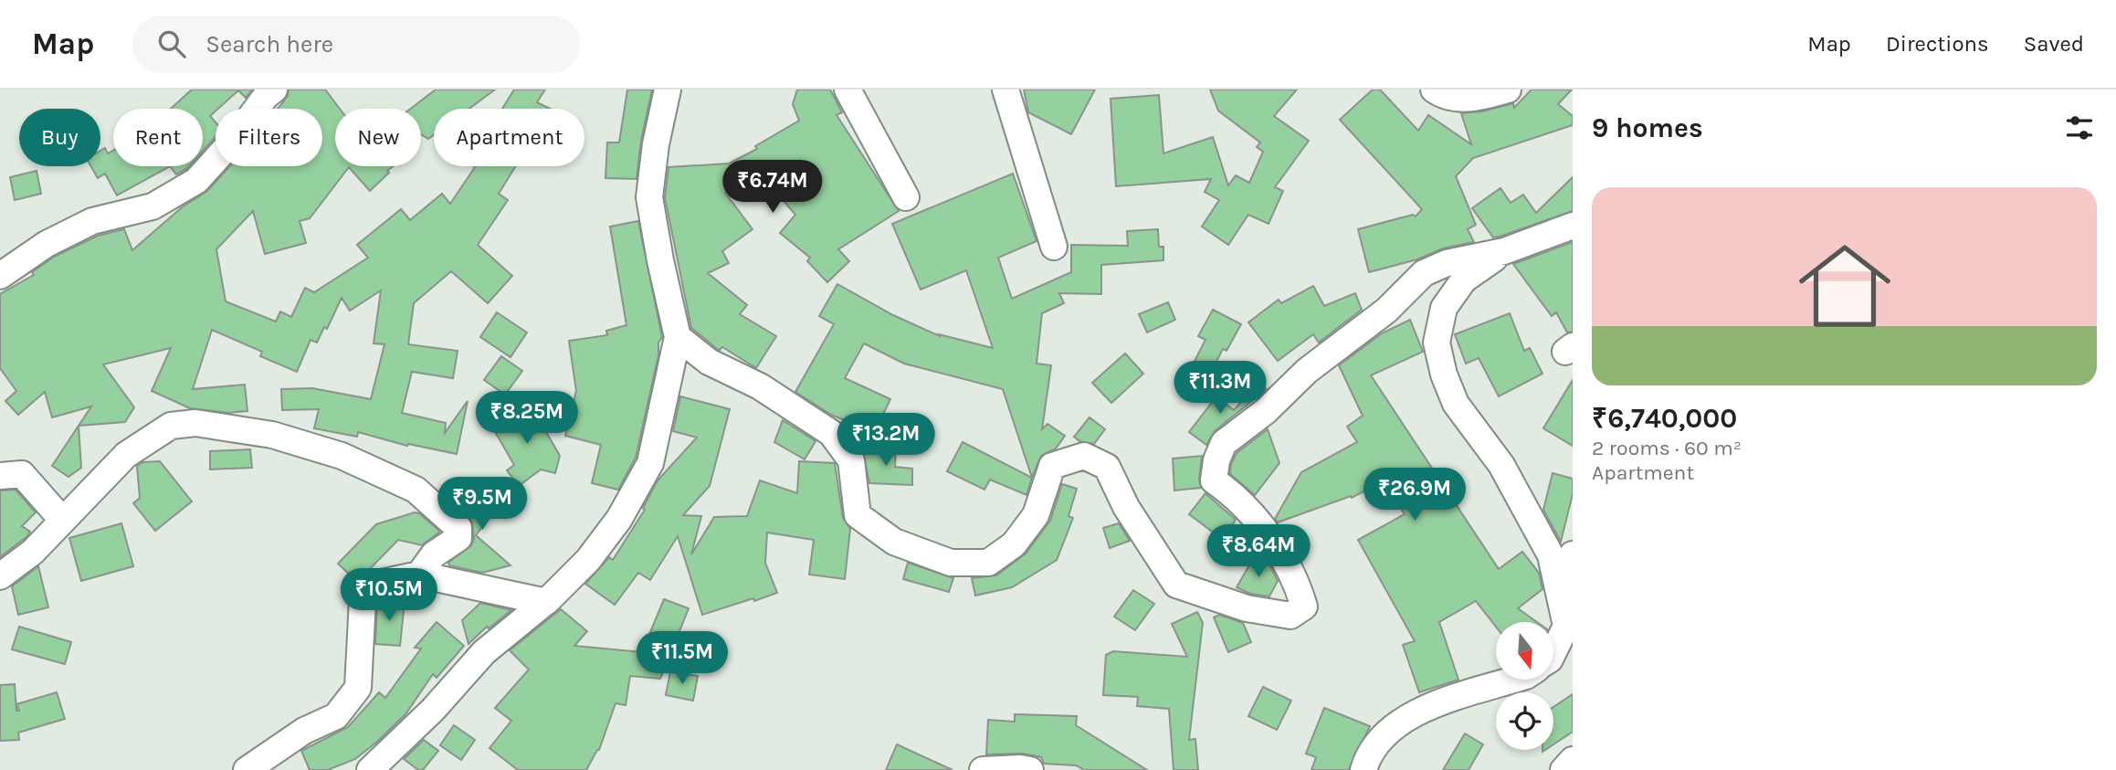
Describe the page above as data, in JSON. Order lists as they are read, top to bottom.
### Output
{
  "north": "bottom",
  "page": {
    "header": "Map",
    "search": "Search here",
    "nav": ["Map", "Directions", "Saved"],
    "heading": "9 homes",
    "chip": [
      "Buy",
      "Rent",
      "Filters",
      "New",
      "Apartment"
    ],
    "price": [
      "₹6.74M",
      "₹11.3M",
      "₹8.25M",
      "₹13.2M",
      "₹26.9M",
      "₹9.5M",
      "₹8.64M",
      "₹10.5M",
      "₹11.5M"
    ],
    "list": [
      {
        "name": "₹6,740,000",
        "note": "2 rooms · 60 m² · Apartment"
      }
    ]
  }
}
